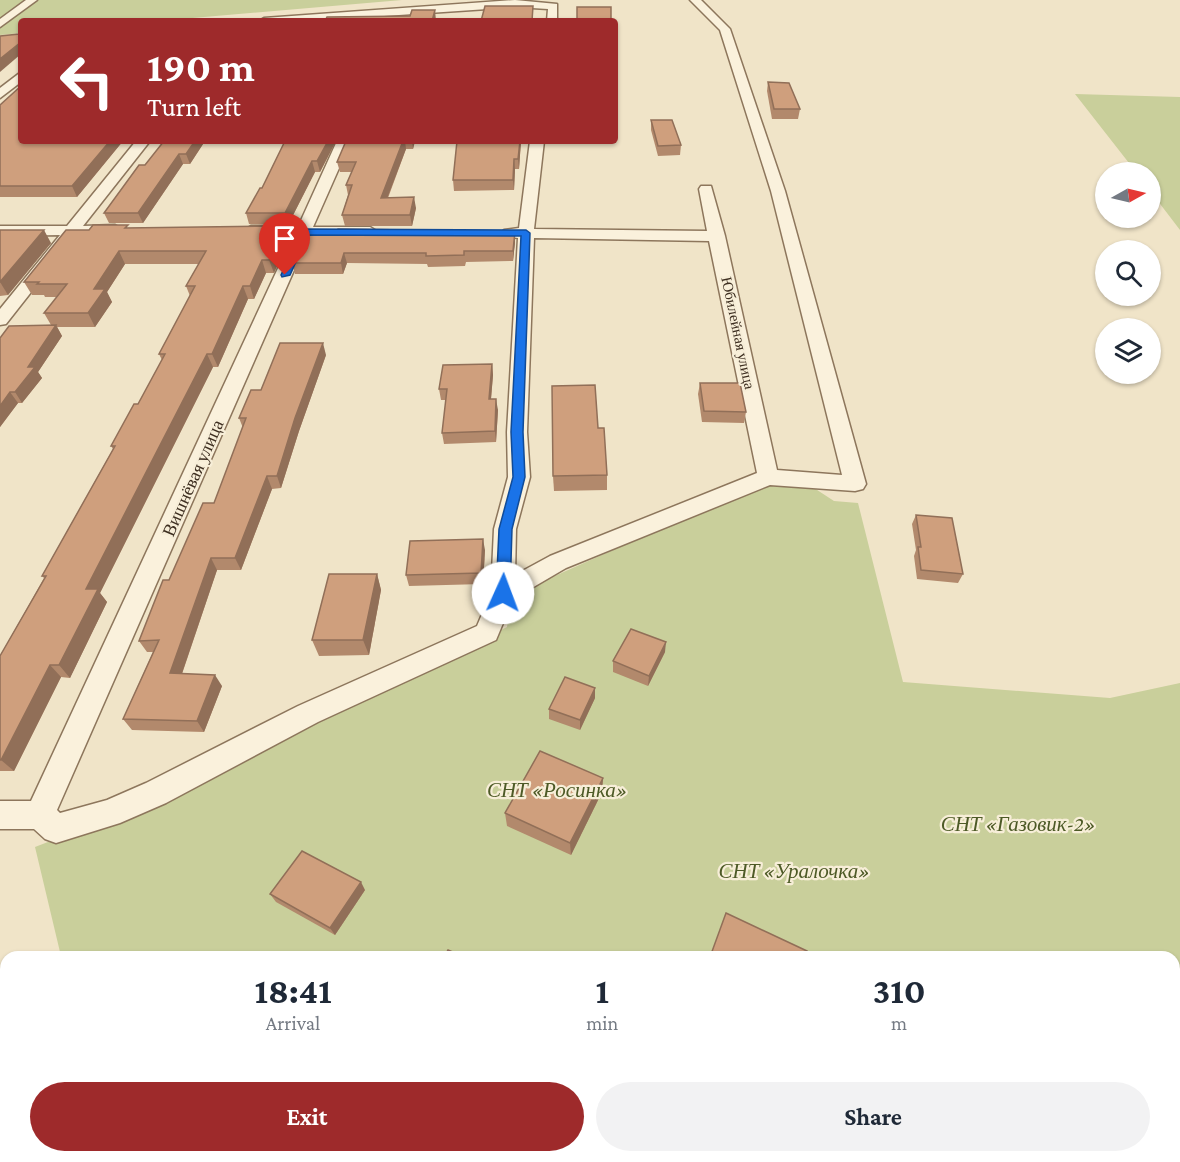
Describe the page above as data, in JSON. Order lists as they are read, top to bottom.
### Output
{
  "streets": {
    "street": ["Юбилейная улица", "Вишнёвая улица"]
  },
  "parks": ["СНТ «Росинка»", "СНТ «Газовик-2»", "СНТ «Уралочка»"],
  "north": "right",
  "page": {
    "turn": ["190 m", "Turn left"],
    "eta": [
      "18:41",
      "Arrival",
      "1",
      "min",
      "310",
      "m"
    ],
    "buttons": ["Exit", "Share"]
  }
}
